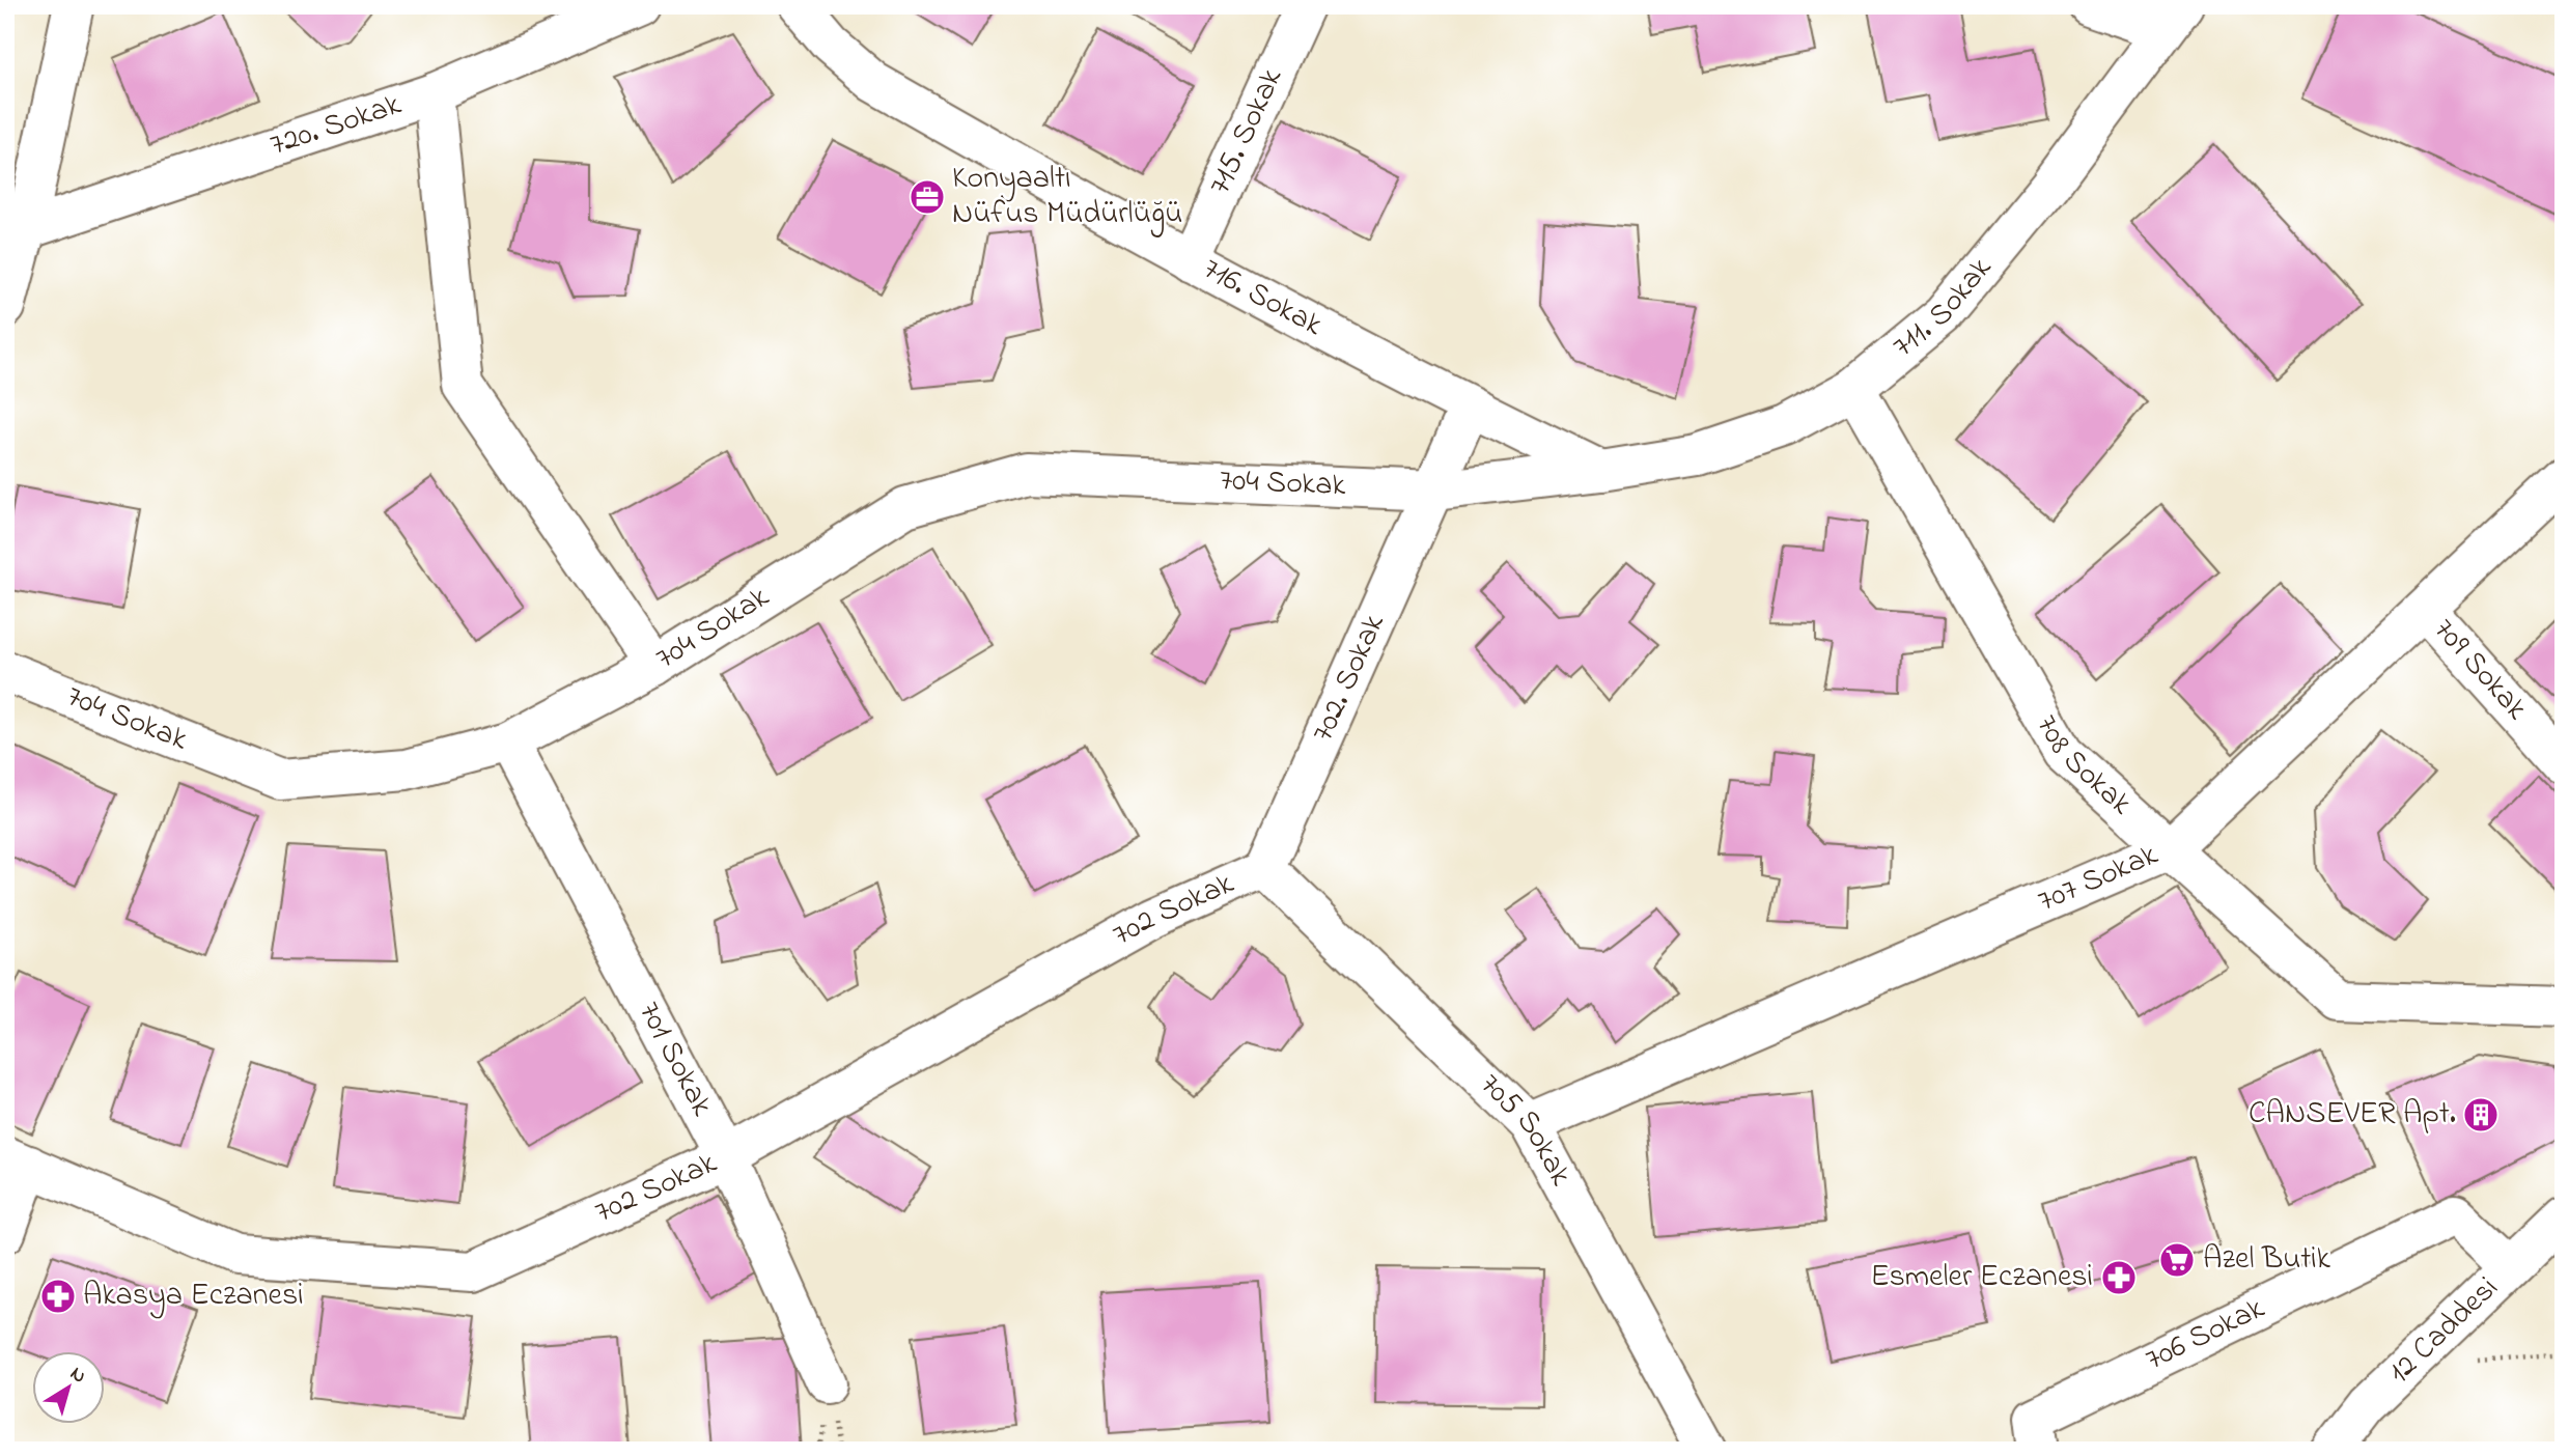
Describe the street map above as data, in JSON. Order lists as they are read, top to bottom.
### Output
{
  "streets": {
    "street": [
      "720. Sokak",
      "715. Sokak",
      "716. Sokak",
      "711. Sokak",
      "704 Sokak",
      "709 Sokak",
      "702. Sokak",
      "708 Sokak",
      "707 Sokak",
      "702 Sokak",
      "701 Sokak",
      "705 Sokak",
      "12 Caddesi",
      "706 Sokak"
    ]
  },
  "crossings": [
    ["715. Sokak", "716. Sokak"],
    ["716. Sokak", "711. Sokak"],
    ["716. Sokak", "704 Sokak"],
    ["716. Sokak", "702. Sokak"],
    ["711. Sokak", "704 Sokak"],
    ["711. Sokak", "708 Sokak"],
    ["704 Sokak", "702. Sokak"],
    ["704 Sokak", "701 Sokak"],
    ["709 Sokak", "707 Sokak"],
    ["702. Sokak", "702 Sokak"],
    ["702. Sokak", "705 Sokak"],
    ["708 Sokak", "707 Sokak"],
    ["707 Sokak", "705 Sokak"],
    ["702 Sokak", "701 Sokak"],
    ["702 Sokak", "705 Sokak"],
    ["12 Caddesi", "706 Sokak"]
  ],
  "places": {
    "office": ["Konyaaltı Nüfus Müdürlüğü"],
    "building": ["CANSEVER Apt."],
    "supermarket": ["Azel Butik"],
    "pharmacy": ["Esmeler Eczanesi", "Akasya Eczanesi"]
  },
  "north": "top right"
}
